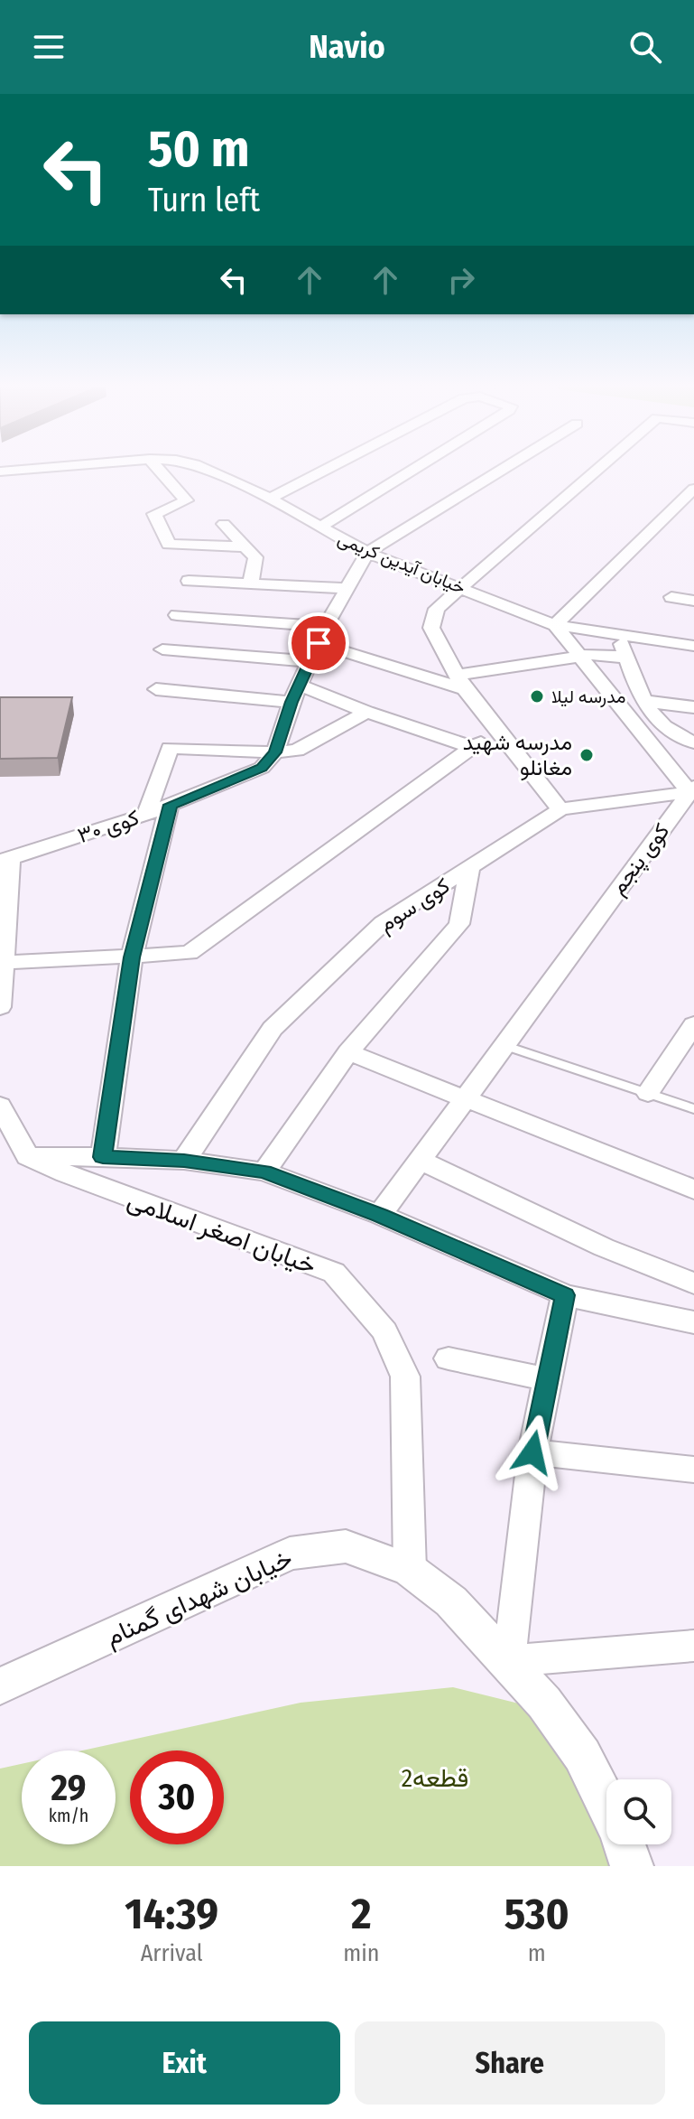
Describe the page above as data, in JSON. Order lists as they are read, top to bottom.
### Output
{
  "streets": {
    "street": [
      "خیابان آیدین کریمی",
      "کوی ۳۰",
      "کوی پنجم",
      "کوی سوم",
      "خیابان اصغر اسلامی",
      "خیابان شهدای گمنام"
    ]
  },
  "crossings": [
    ["کوی پنجم", "کوی سوم"],
    ["خیابان اصغر اسلامی", "خیابان شهدای گمنام"]
  ],
  "parks": ["قطعه2"],
  "places": ["مدرسه لیلا", "مدرسه شهید مغانلو"],
  "page": {
    "header": "Navio",
    "turn": ["50 m", "Turn left"],
    "speed": "29 km/h",
    "limit": "30",
    "eta": [
      "14:39",
      "Arrival",
      "2",
      "min",
      "530",
      "m"
    ],
    "buttons": ["Exit", "Share"]
  }
}
